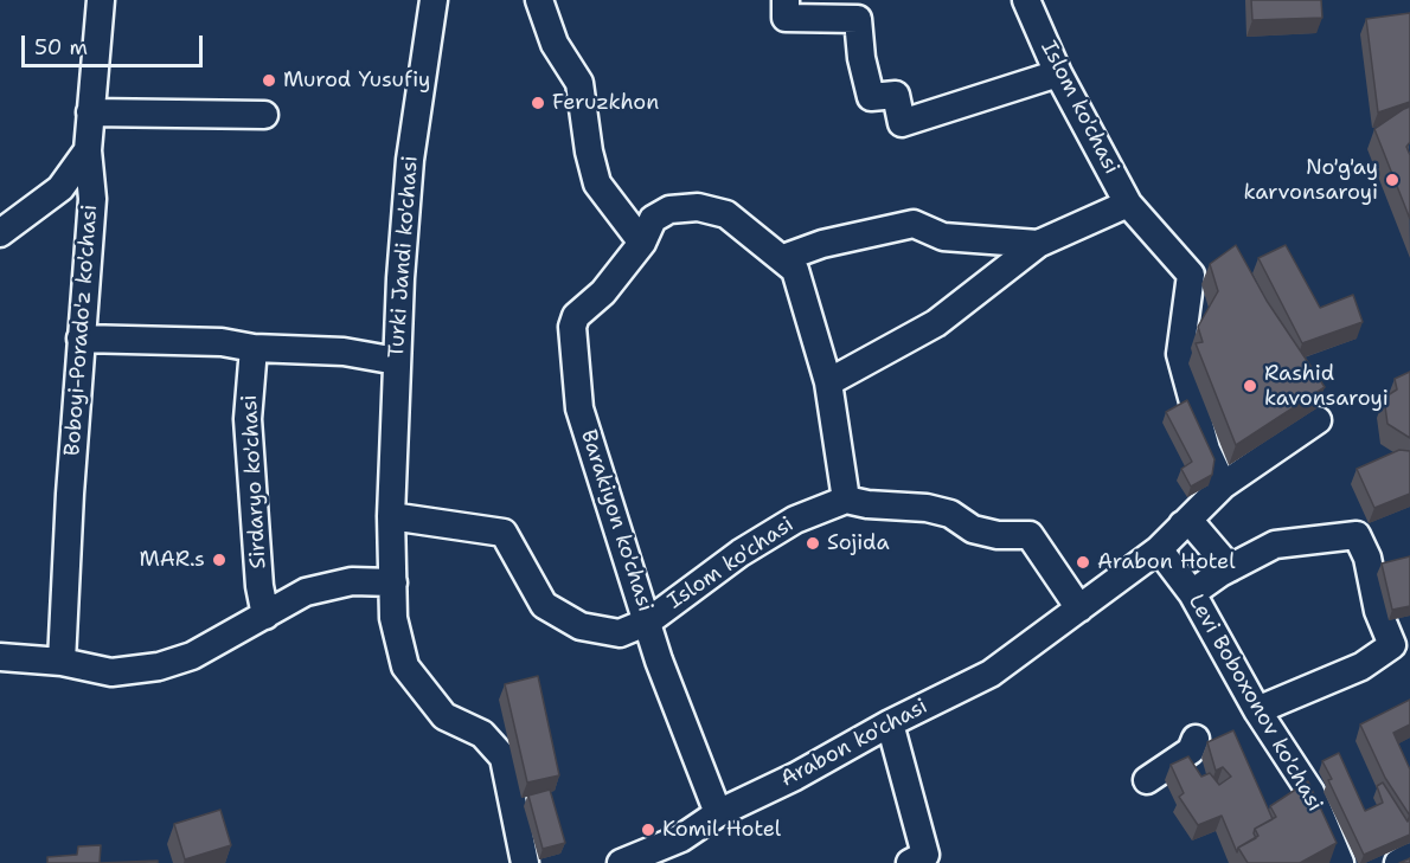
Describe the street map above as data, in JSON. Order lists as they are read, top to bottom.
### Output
{
  "streets": {
    "street": [
      "Islom ko'chasi",
      "Turki Jandi ko'chasi",
      "Boboyi-Porado'z ko'chasi",
      "Sirdaryo ko'chasi",
      "Barakiyon ko'chasi",
      "Levi Boboxonov ko'chasi",
      "Arabon ko'chasi"
    ]
  },
  "crossings": [
    ["Islom ko'chasi", "Turki Jandi ko'chasi"],
    ["Islom ko'chasi", "Barakiyon ko'chasi"],
    ["Islom ko'chasi", "Arabon ko'chasi"],
    ["Barakiyon ko'chasi", "Arabon ko'chasi"],
    ["Levi Boboxonov ko'chasi", "Arabon ko'chasi"]
  ],
  "places": [
    "Murod Yusufiy",
    "Feruzkhon",
    "No'g'ay karvonsaroyi",
    "Rashid kavonsaroyi",
    "Sojida",
    "MAR.s",
    "Arabon Hotel",
    "Komil Hotel"
  ],
  "scale_bar": "50 m"
}
